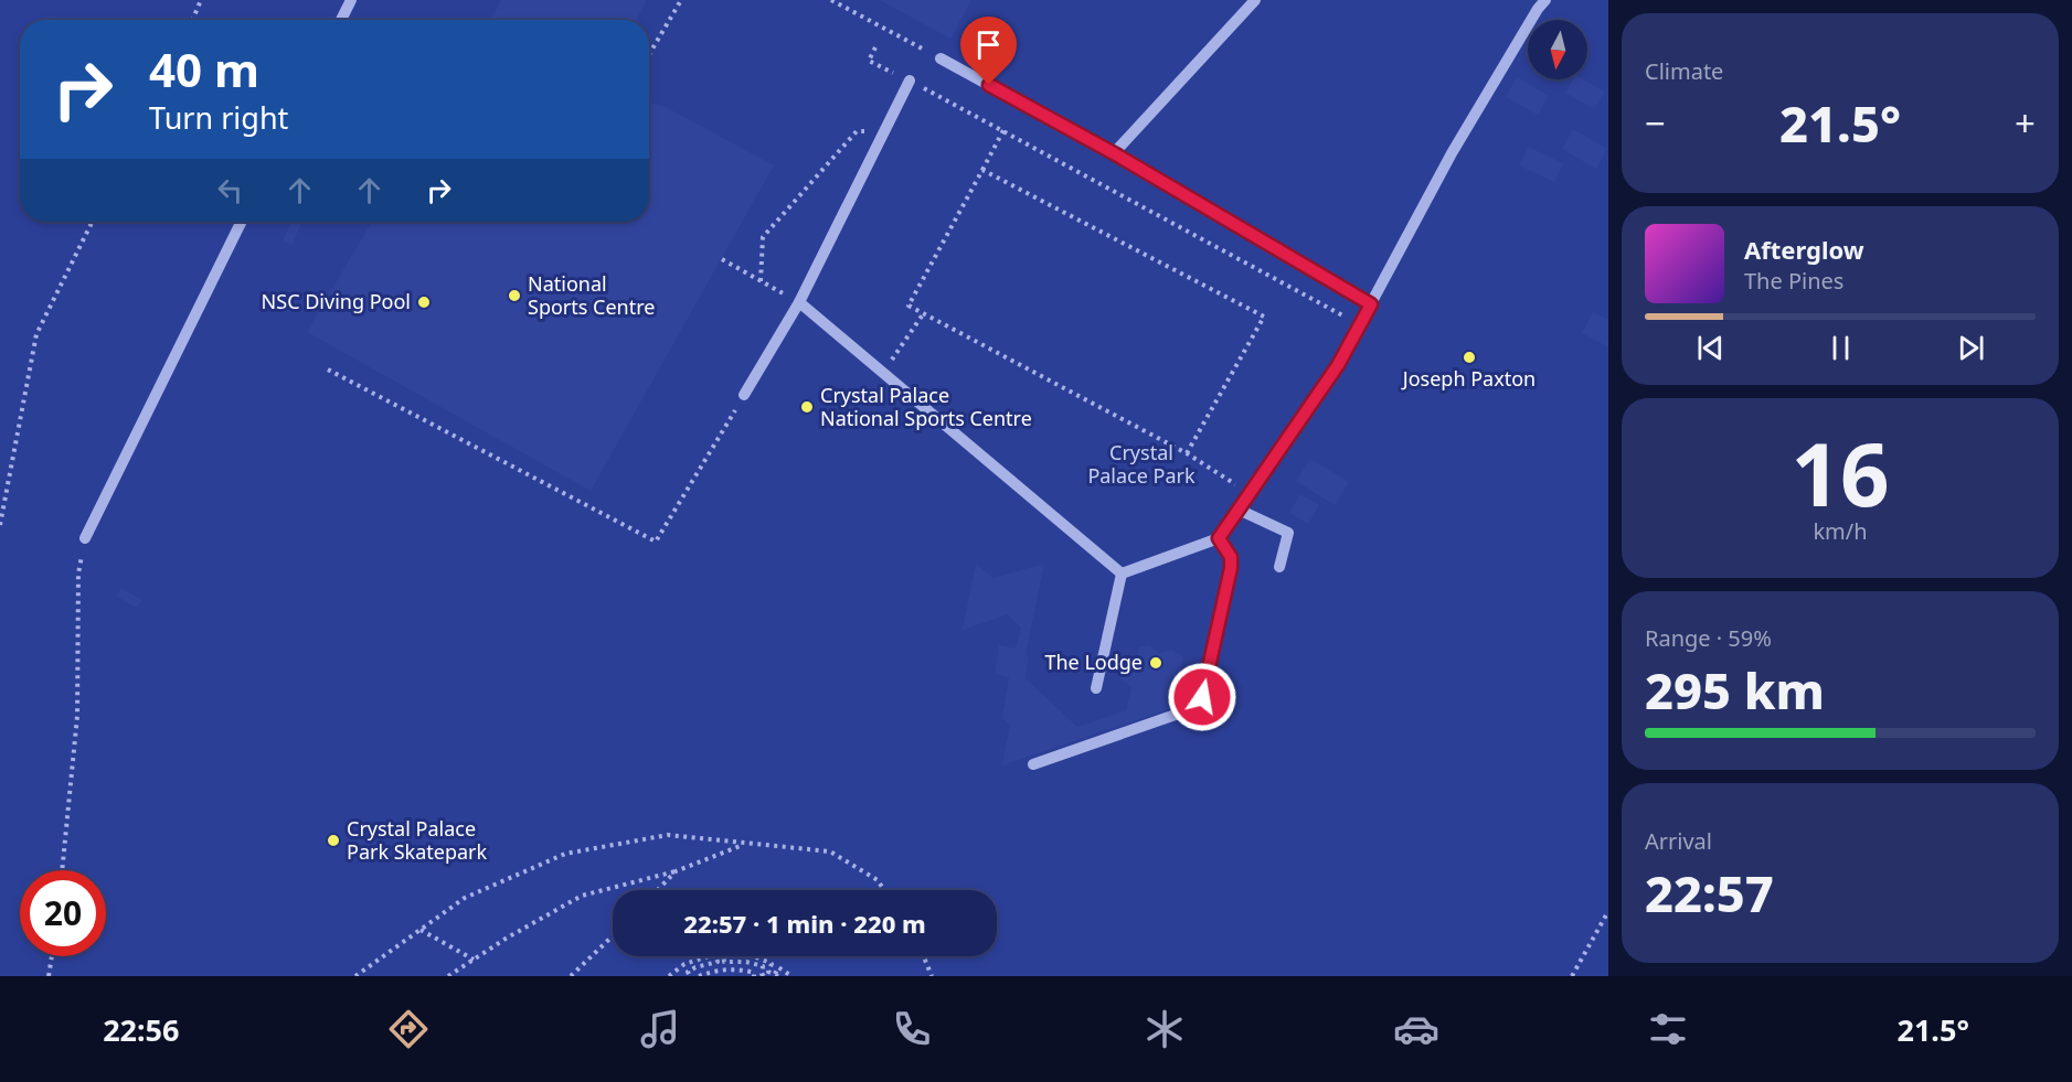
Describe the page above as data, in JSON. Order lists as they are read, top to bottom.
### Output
{
  "parks": ["Crystal Palace Park"],
  "places": [
    "National Sports Centre",
    "NSC Diving Pool",
    "Joseph Paxton",
    "Crystal Palace National Sports Centre",
    "The Lodge",
    "Crystal Palace Park Skatepark"
  ],
  "north": "bottom",
  "page": {
    "tile": [
      "Climate",
      ["16", "km/h"],
      ["Range · 59%", "295 km"],
      ["Arrival", "22:57"]
    ],
    "turn": ["40 m", "Turn right"],
    "heat": ["−", "21.5°", "+"],
    "song": ["Afterglow", "The Pines"],
    "limit": "20",
    "trip": "22:57 · 1 min · 220 m",
    "tabs": ["22:56", "21.5°"]
  }
}
